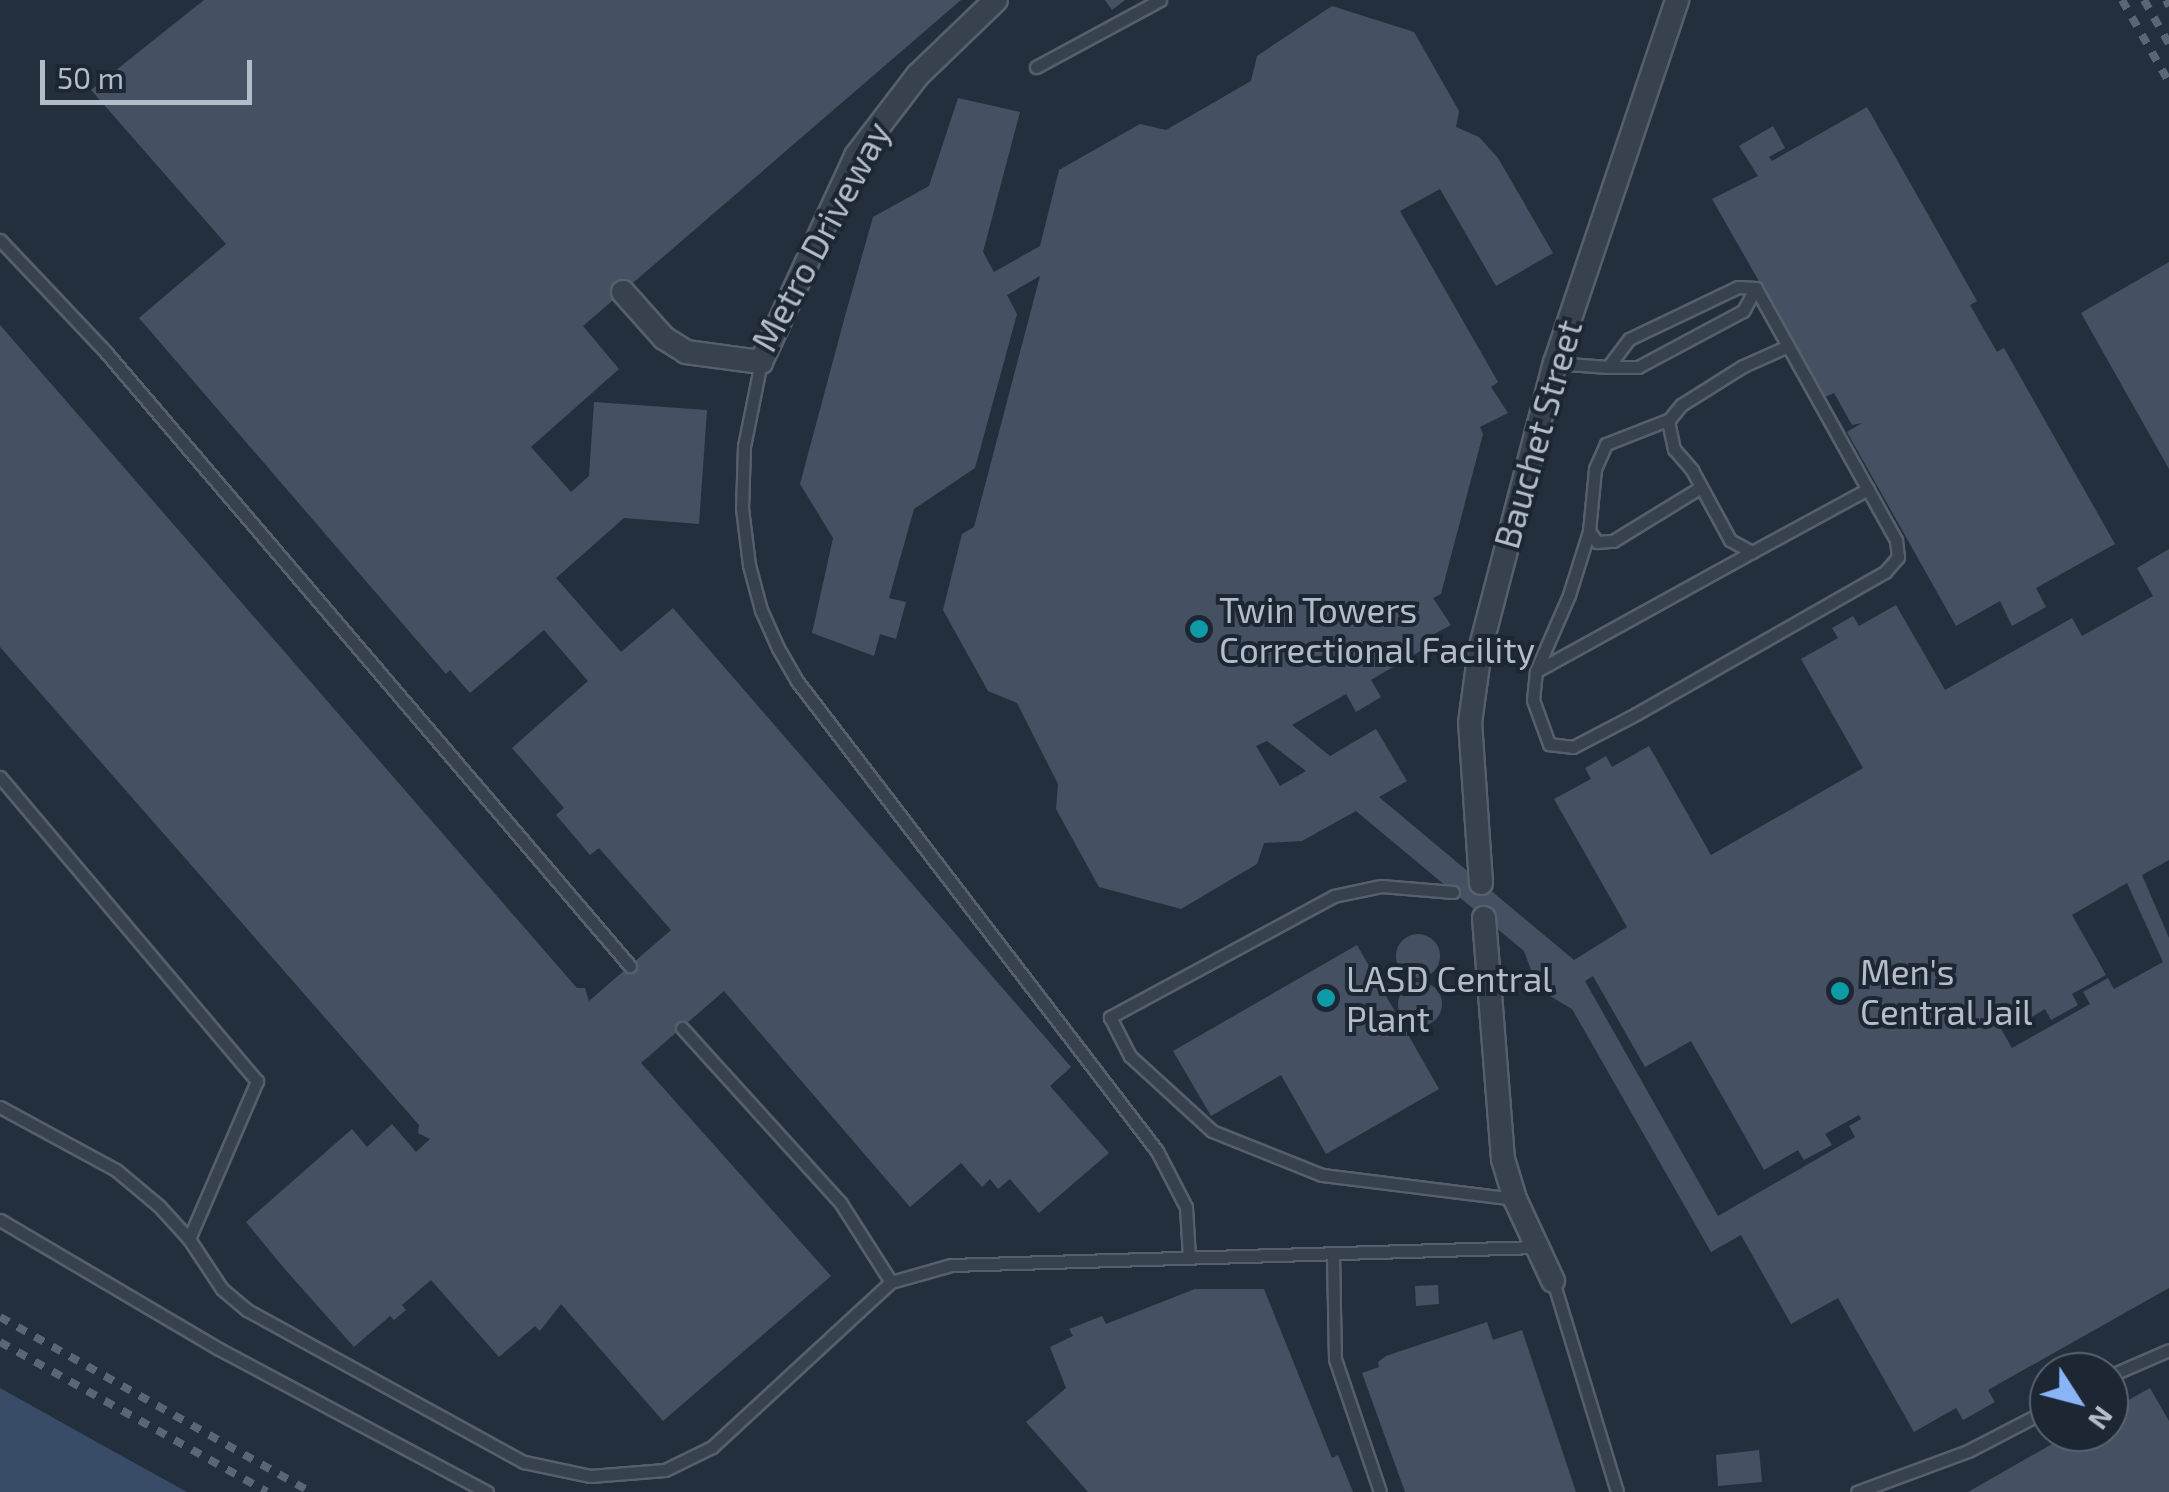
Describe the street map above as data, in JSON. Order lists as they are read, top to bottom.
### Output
{
  "streets": {
    "street": ["Metro Driveway", "Bauchet Street"]
  },
  "places": ["Twin Towers Correctional Facility", "Men's Central Jail", "LASD Central Plant"],
  "scale_bar": "50 m",
  "north": "bottom right"
}
